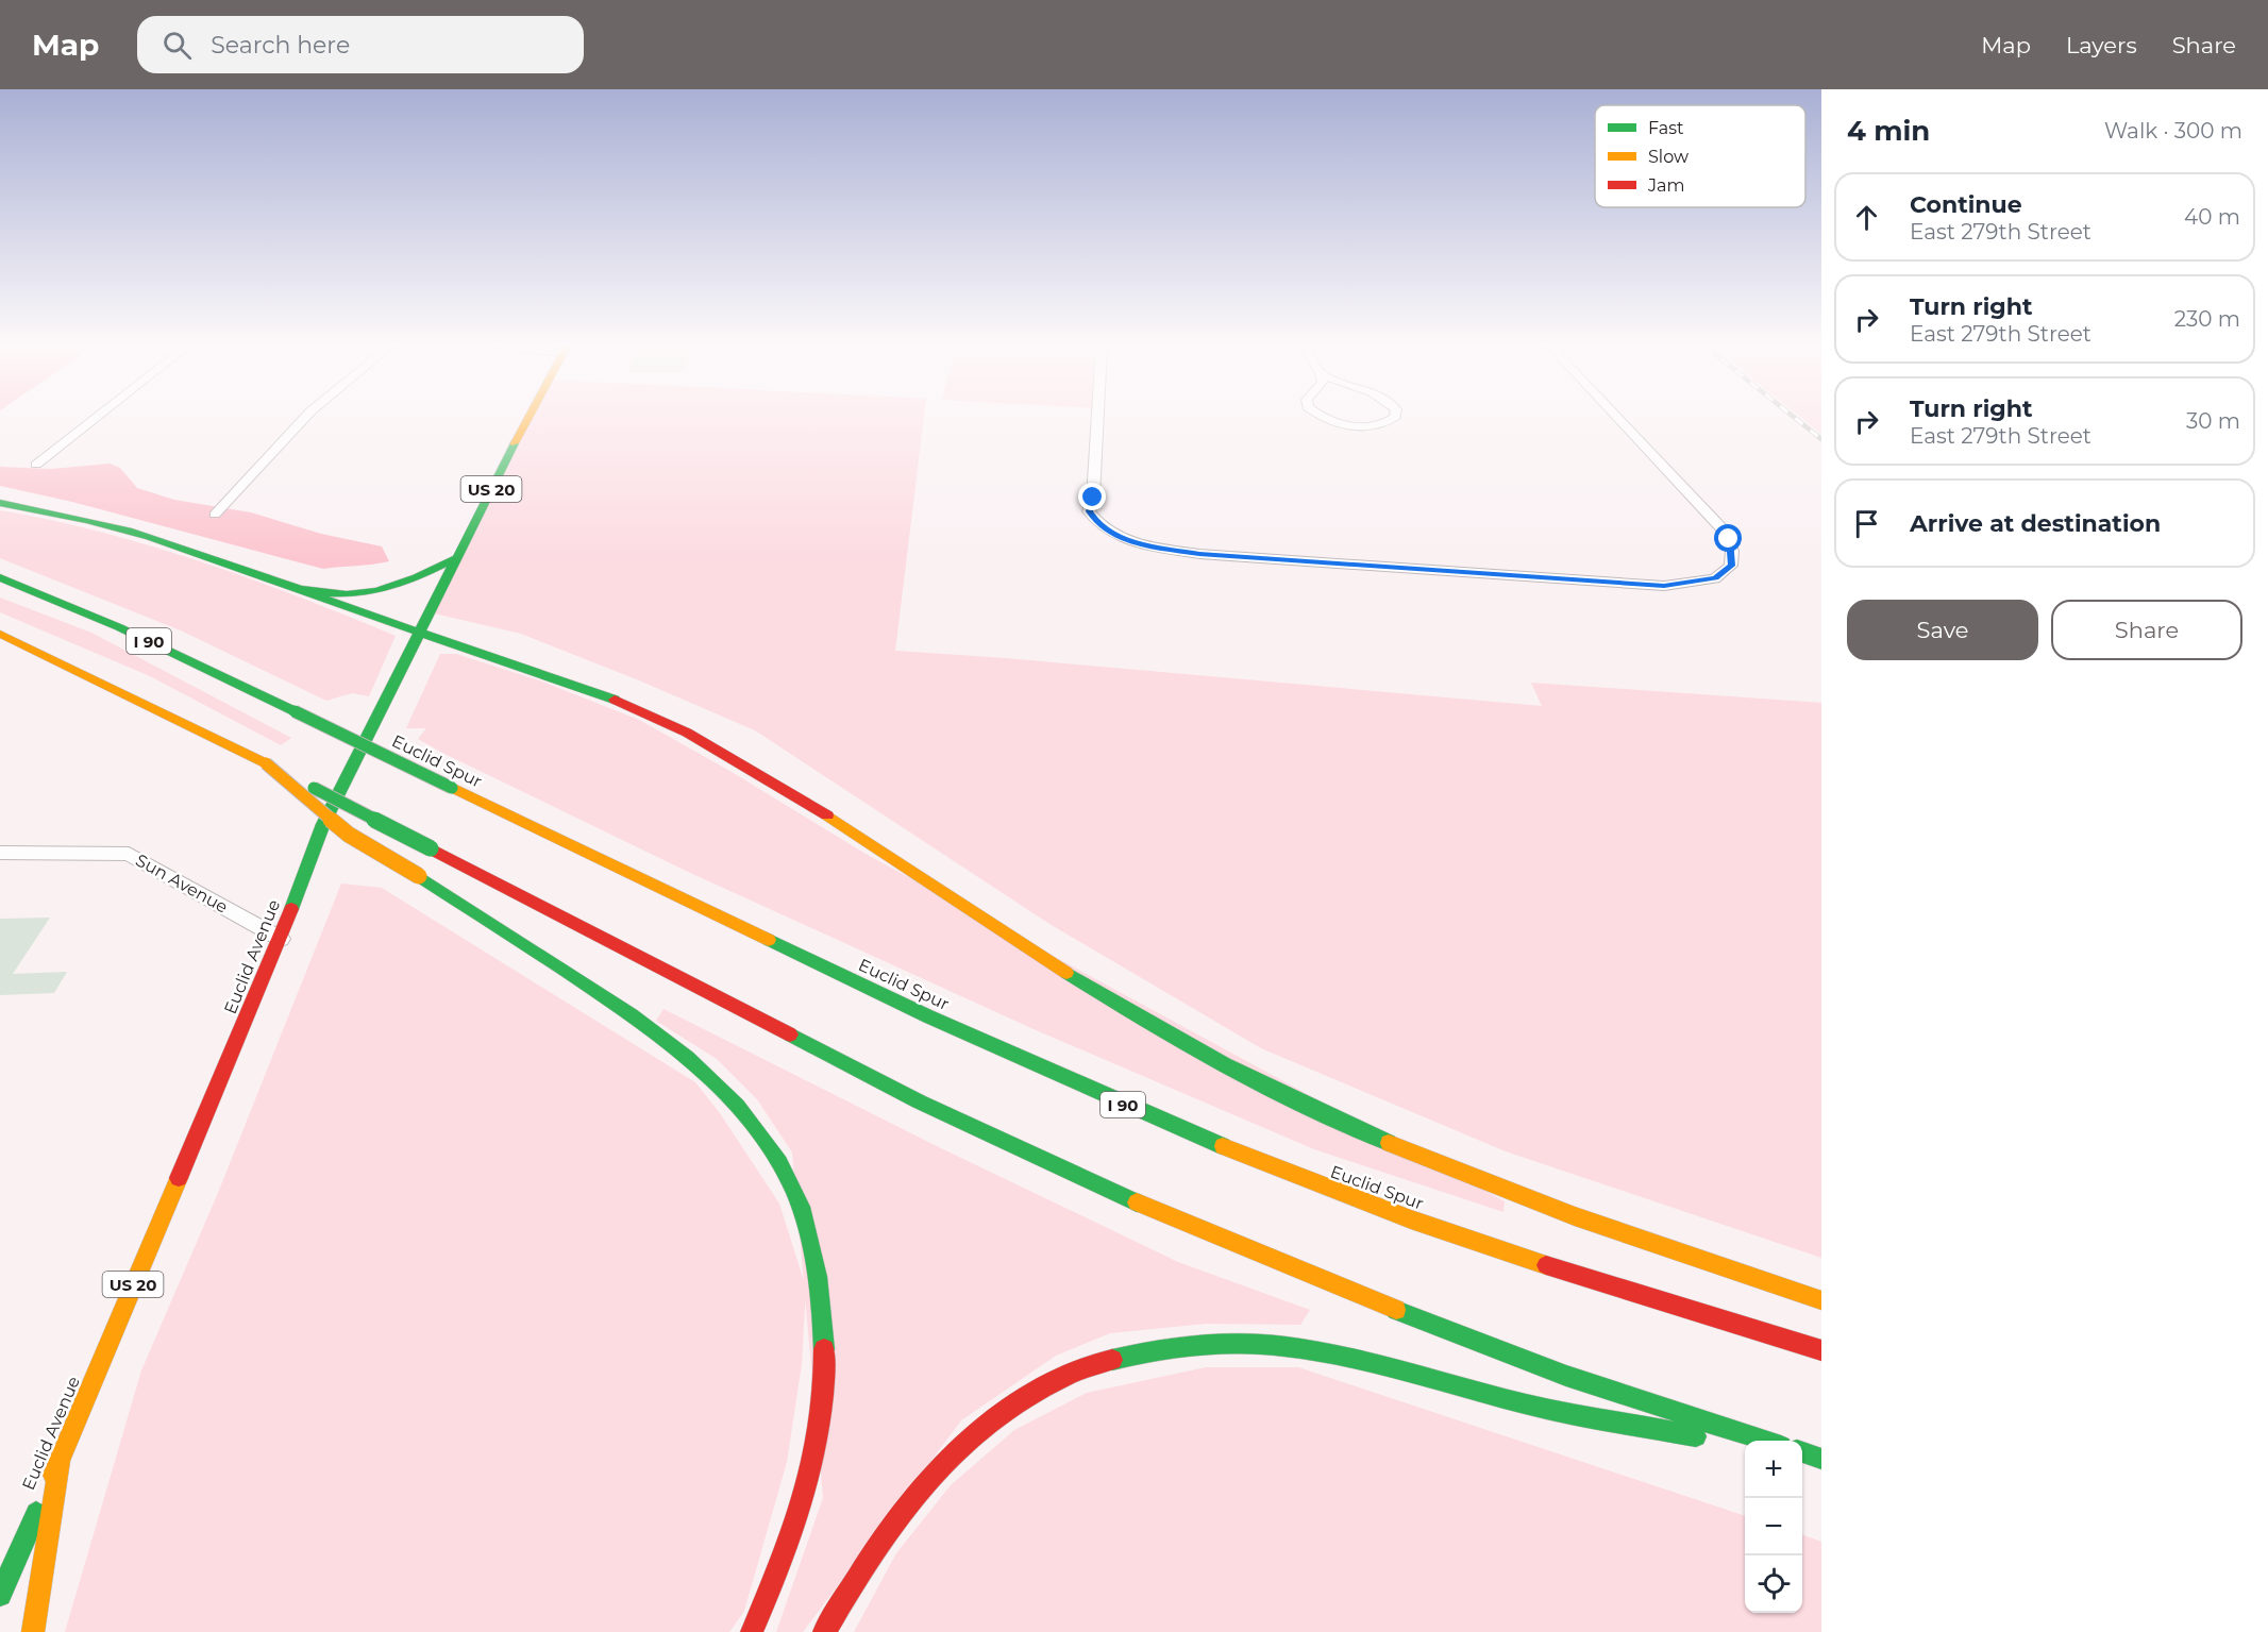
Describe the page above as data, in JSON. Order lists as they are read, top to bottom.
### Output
{
  "streets": {
    "main road": [
      "US 20",
      "I 90",
      "Euclid Spur",
      "Euclid Avenue"
    ],
    "street": ["Sun Avenue"]
  },
  "crossings": [
    ["Sun Avenue", "Euclid Avenue"]
  ],
  "legend": ["Fast", "Slow", "Jam"],
  "page": {
    "header": "Map",
    "search": "Search here",
    "nav": ["Map", "Layers", "Share"],
    "heading": ["4 min", "Walk · 300 m"],
    "list": [
      ["Continue", "East 279th Street", "40 m"],
      ["Turn right", "East 279th Street", "230 m"],
      ["Turn right", "East 279th Street", "30 m"],
      "Arrive at destination"
    ],
    "buttons": ["Save", "Share"],
    "map_buttons": ["+", "−"]
  }
}
